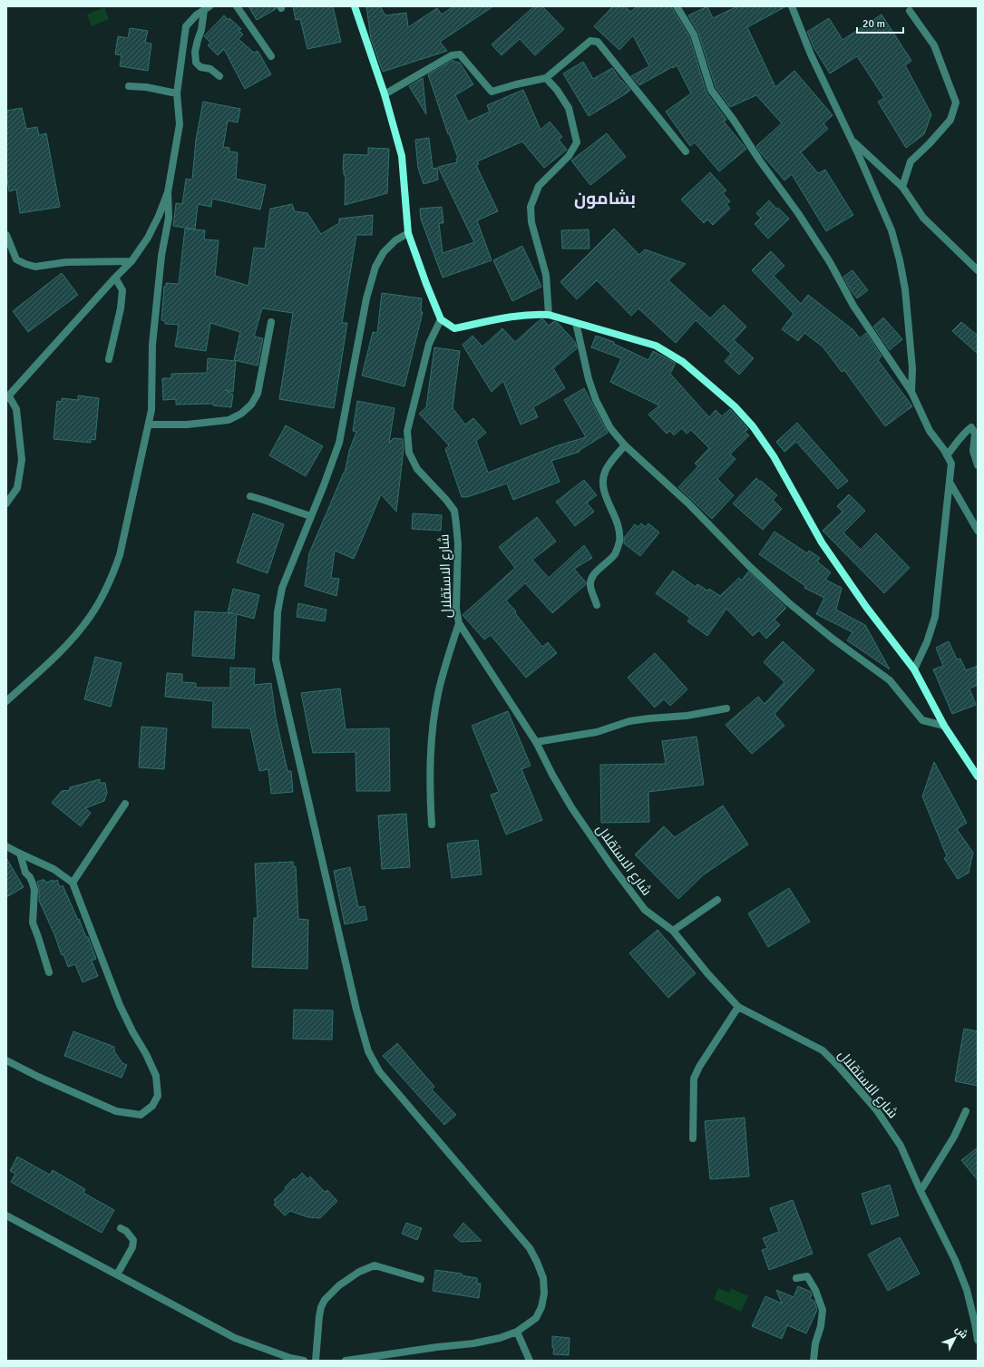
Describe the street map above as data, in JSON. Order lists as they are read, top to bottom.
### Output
{
  "streets": {
    "street": ["شارع الاستقلال"]
  },
  "districts": ["بشامون"],
  "scale_bar": "20 m",
  "north": "top right"
}
